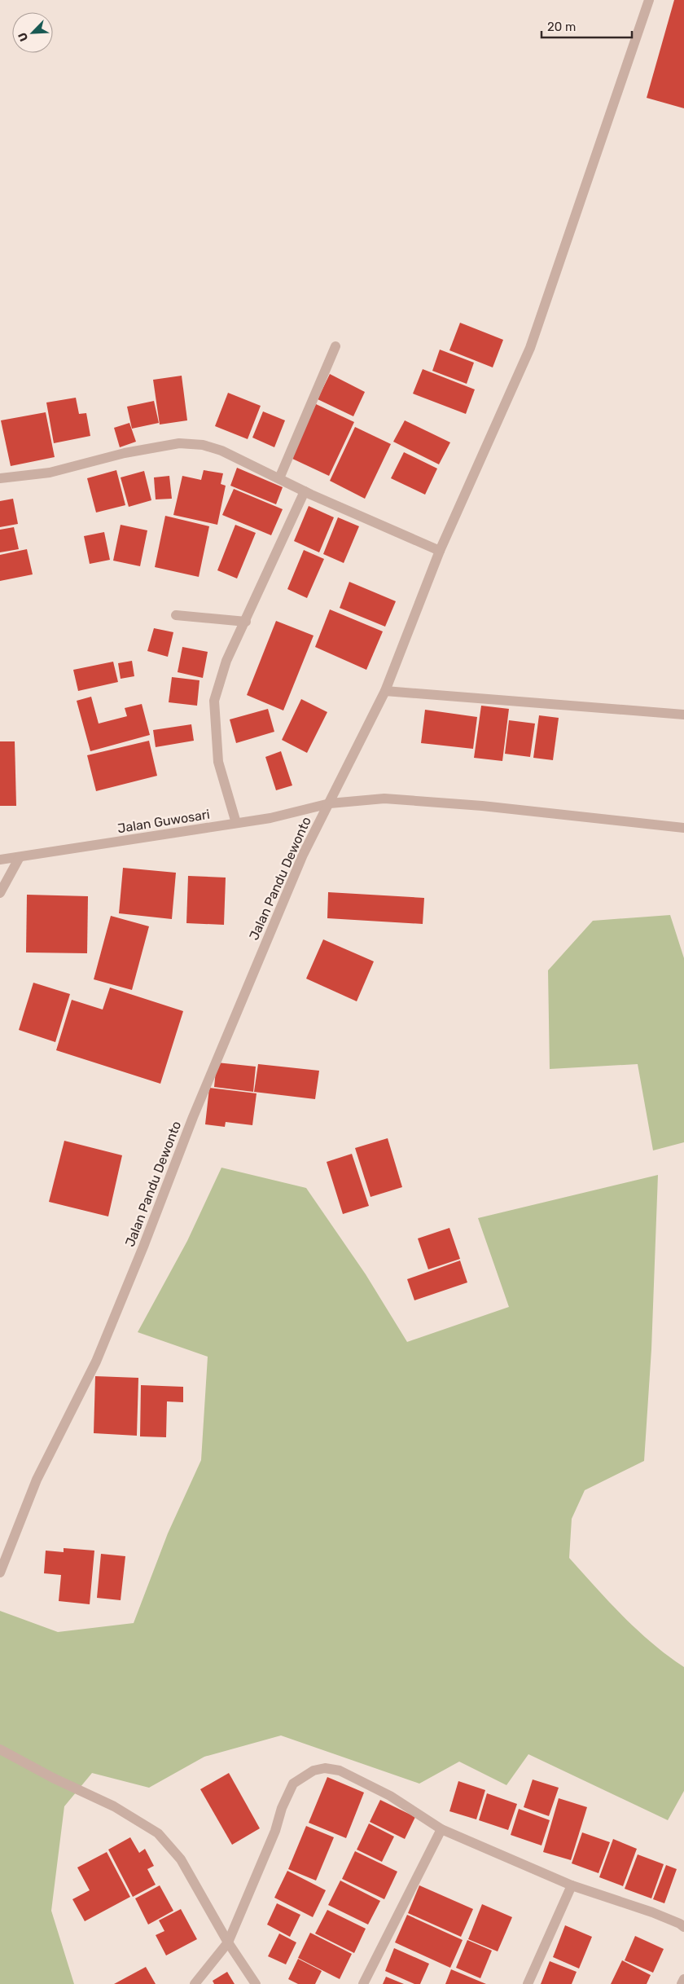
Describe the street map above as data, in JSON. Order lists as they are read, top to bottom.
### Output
{
  "streets": {
    "street": ["Jalan Guwosari", "Jalan Pandu Dewonto"]
  },
  "crossings": [
    ["Jalan Guwosari", "Jalan Pandu Dewonto"]
  ],
  "scale_bar": "20 m",
  "north": "bottom left"
}
